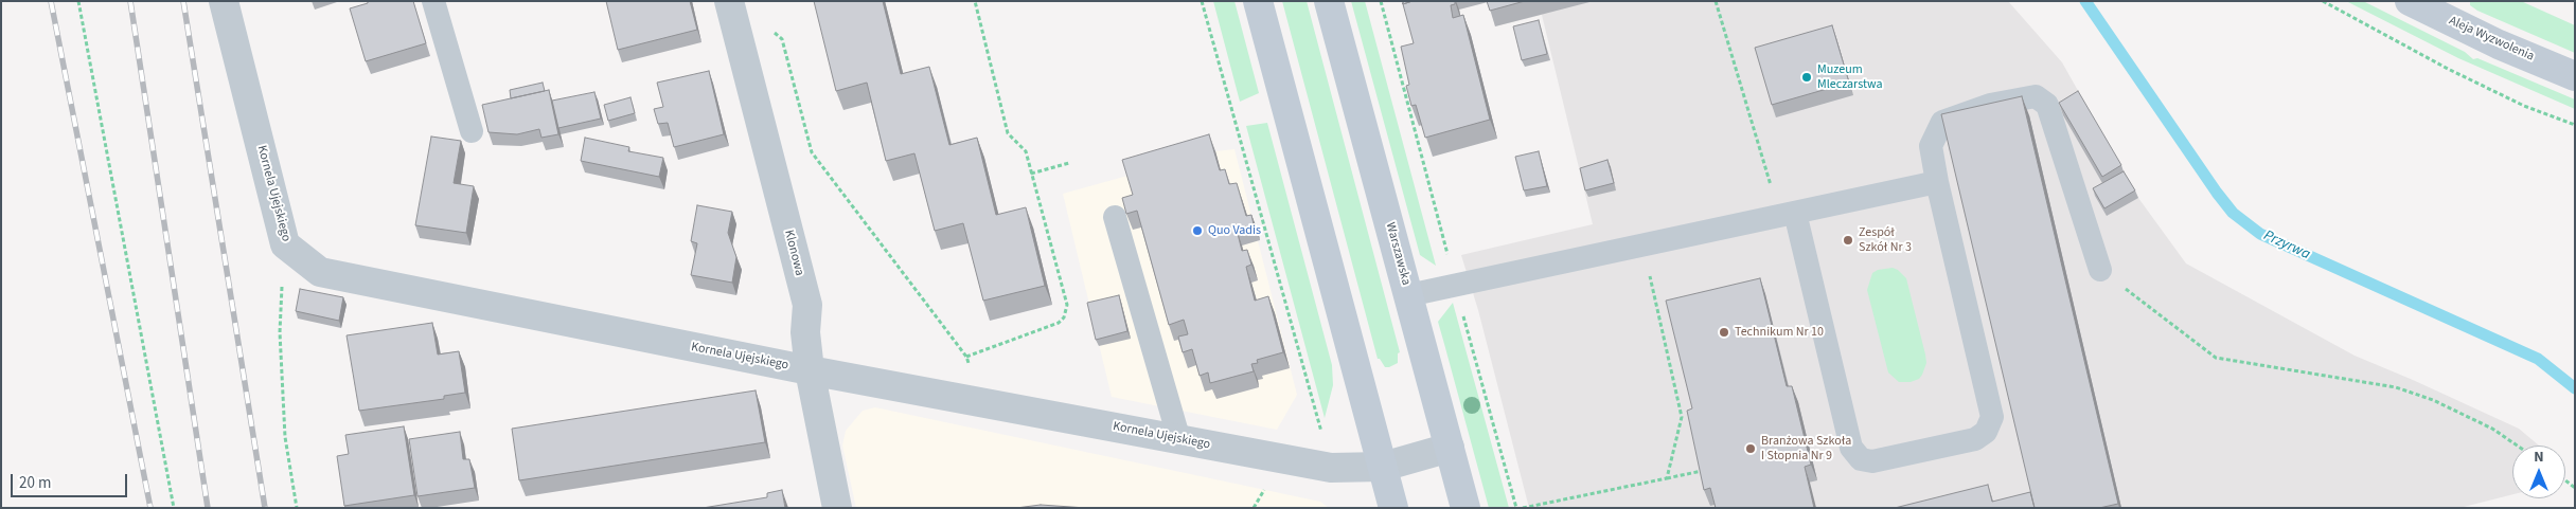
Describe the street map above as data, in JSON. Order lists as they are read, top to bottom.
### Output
{
  "streets": {
    "main road": ["Aleja Wyzwolenia", "Warszawska"],
    "street": ["Kornela Ujejskiego", "Klonowa"]
  },
  "crossings": [
    ["Kornela Ujejskiego", "Klonowa"],
    ["Kornela Ujejskiego", "Warszawska"]
  ],
  "water": ["Przyrwa"],
  "places": [
    "Muzeum Mleczarstwa",
    "Quo Vadis",
    "Zespół Szkół Nr 3",
    "Technikum Nr 10",
    "Branżowa Szkoła I Stopnia Nr 9"
  ],
  "scale_bar": "20 m",
  "north": "top"
}
